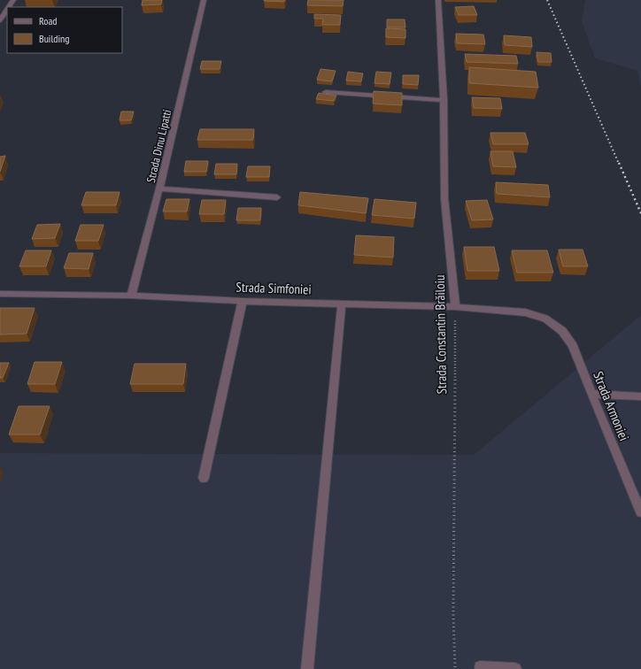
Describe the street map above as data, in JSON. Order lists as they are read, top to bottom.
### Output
{
  "streets": {
    "street": [
      "Strada Dinu Lipatti",
      "Strada Simfoniei",
      "Strada Constantin Brăiloiu",
      "Strada Armoniei"
    ]
  },
  "crossings": [
    ["Strada Dinu Lipatti", "Strada Simfoniei"],
    ["Strada Simfoniei", "Strada Constantin Brăiloiu"],
    ["Strada Simfoniei", "Strada Armoniei"]
  ],
  "legend": ["Road", "Building"]
}
